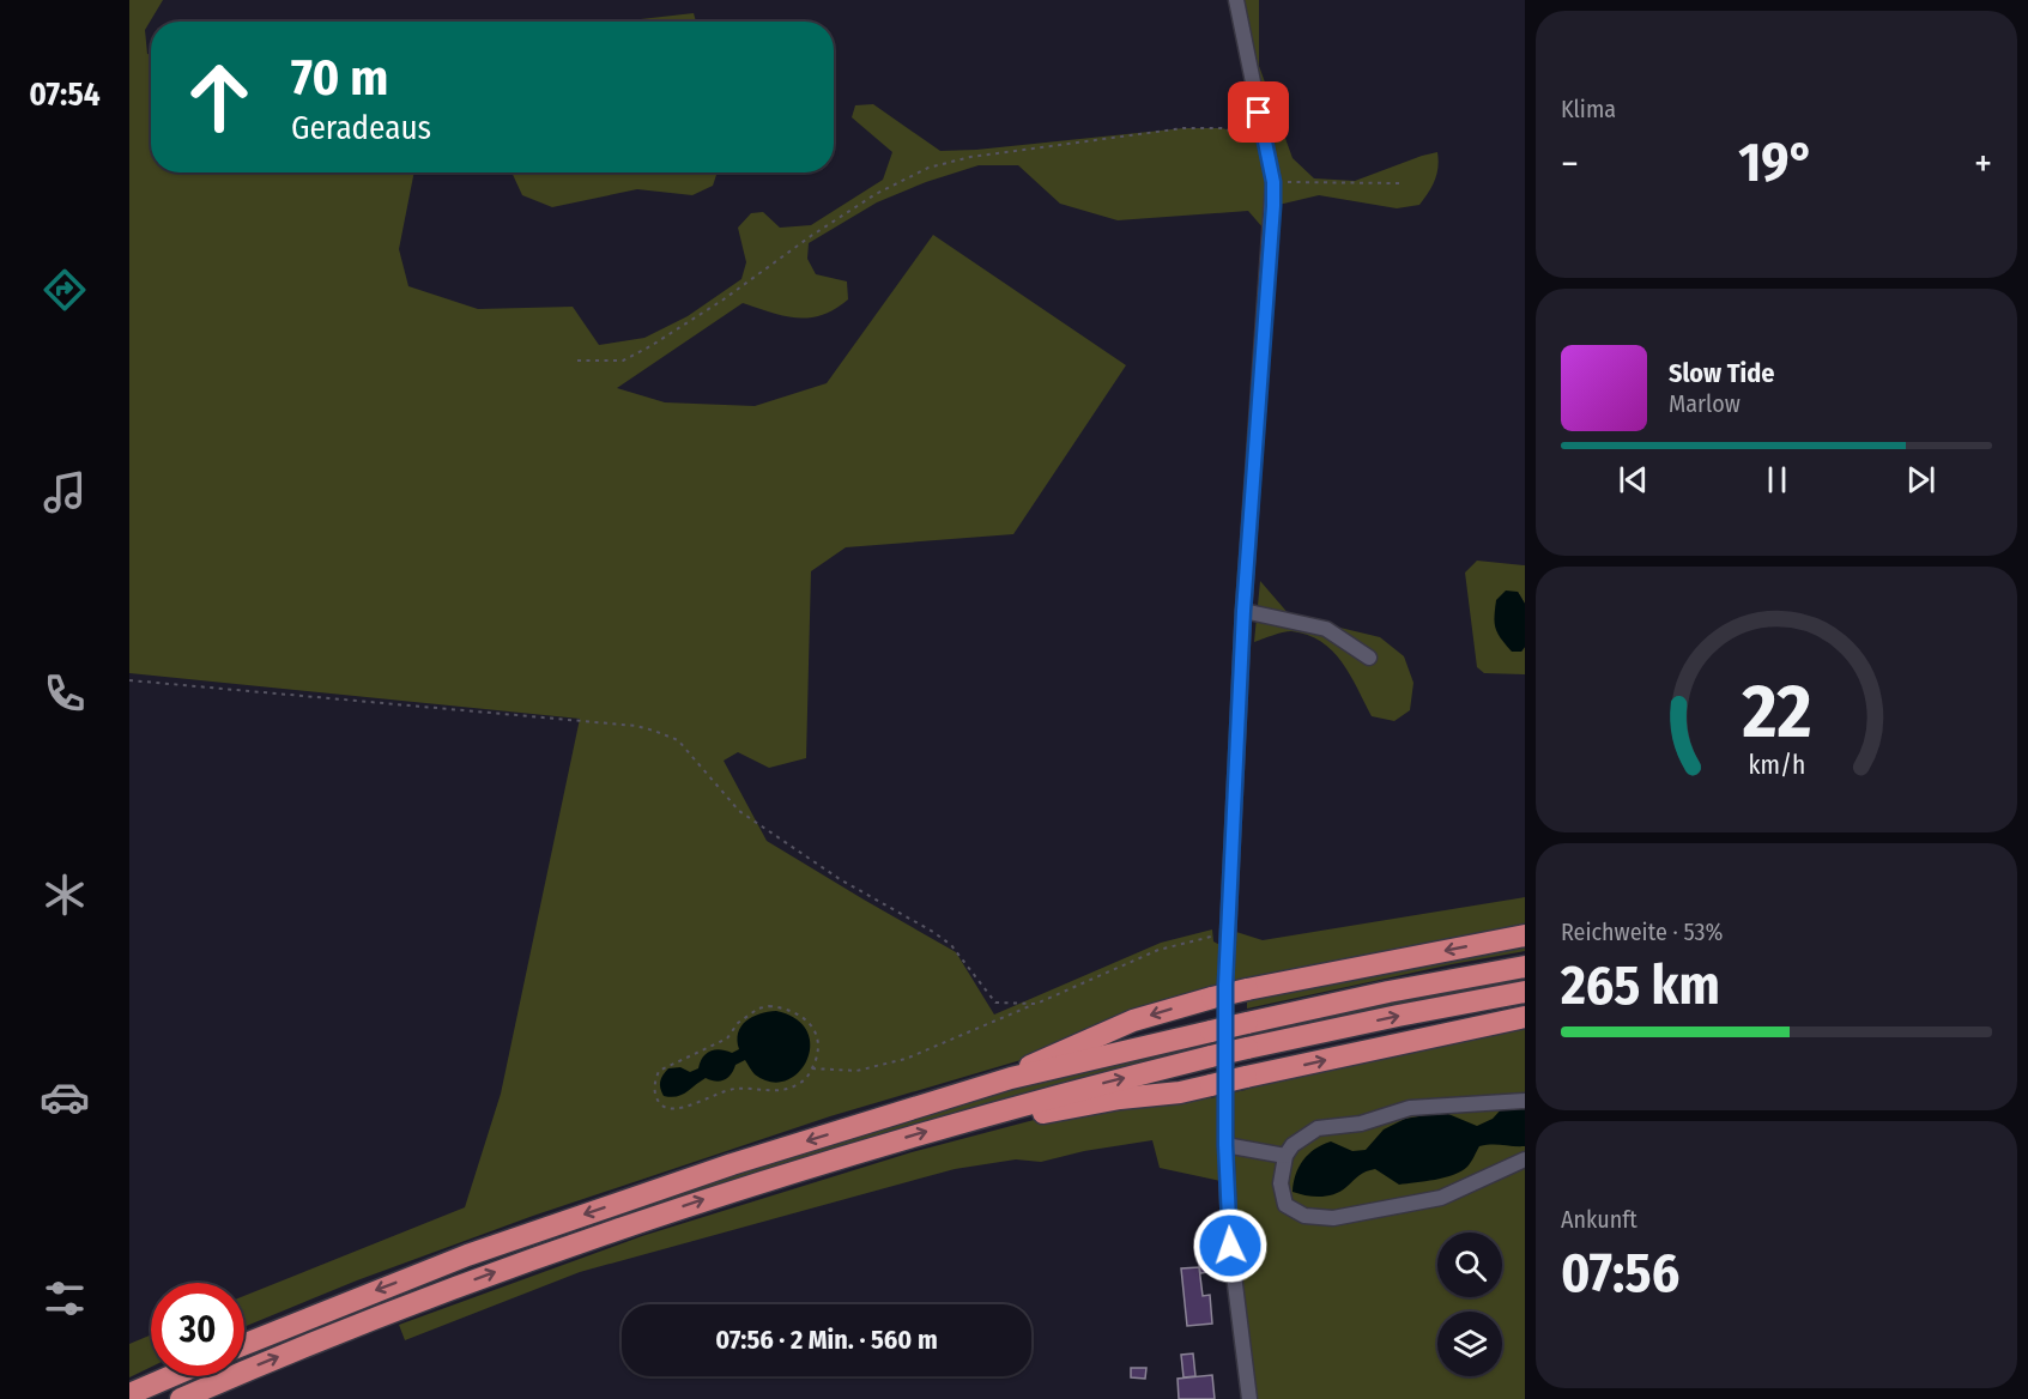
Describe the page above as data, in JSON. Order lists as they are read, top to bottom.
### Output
{
  "page": {
    "tabs": "07:54",
    "tile": [
      "Klima",
      ["Reichweite · 53%", "265 km"],
      ["Ankunft", "07:56"]
    ],
    "turn": ["70 m", "Geradeaus"],
    "heat": ["−", "19°", "+"],
    "song": ["Slow Tide", "Marlow"],
    "limit": "30",
    "trip": "07:56 · 2 Min. · 560 m",
    "gauge": ["22", "km/h"]
  }
}
